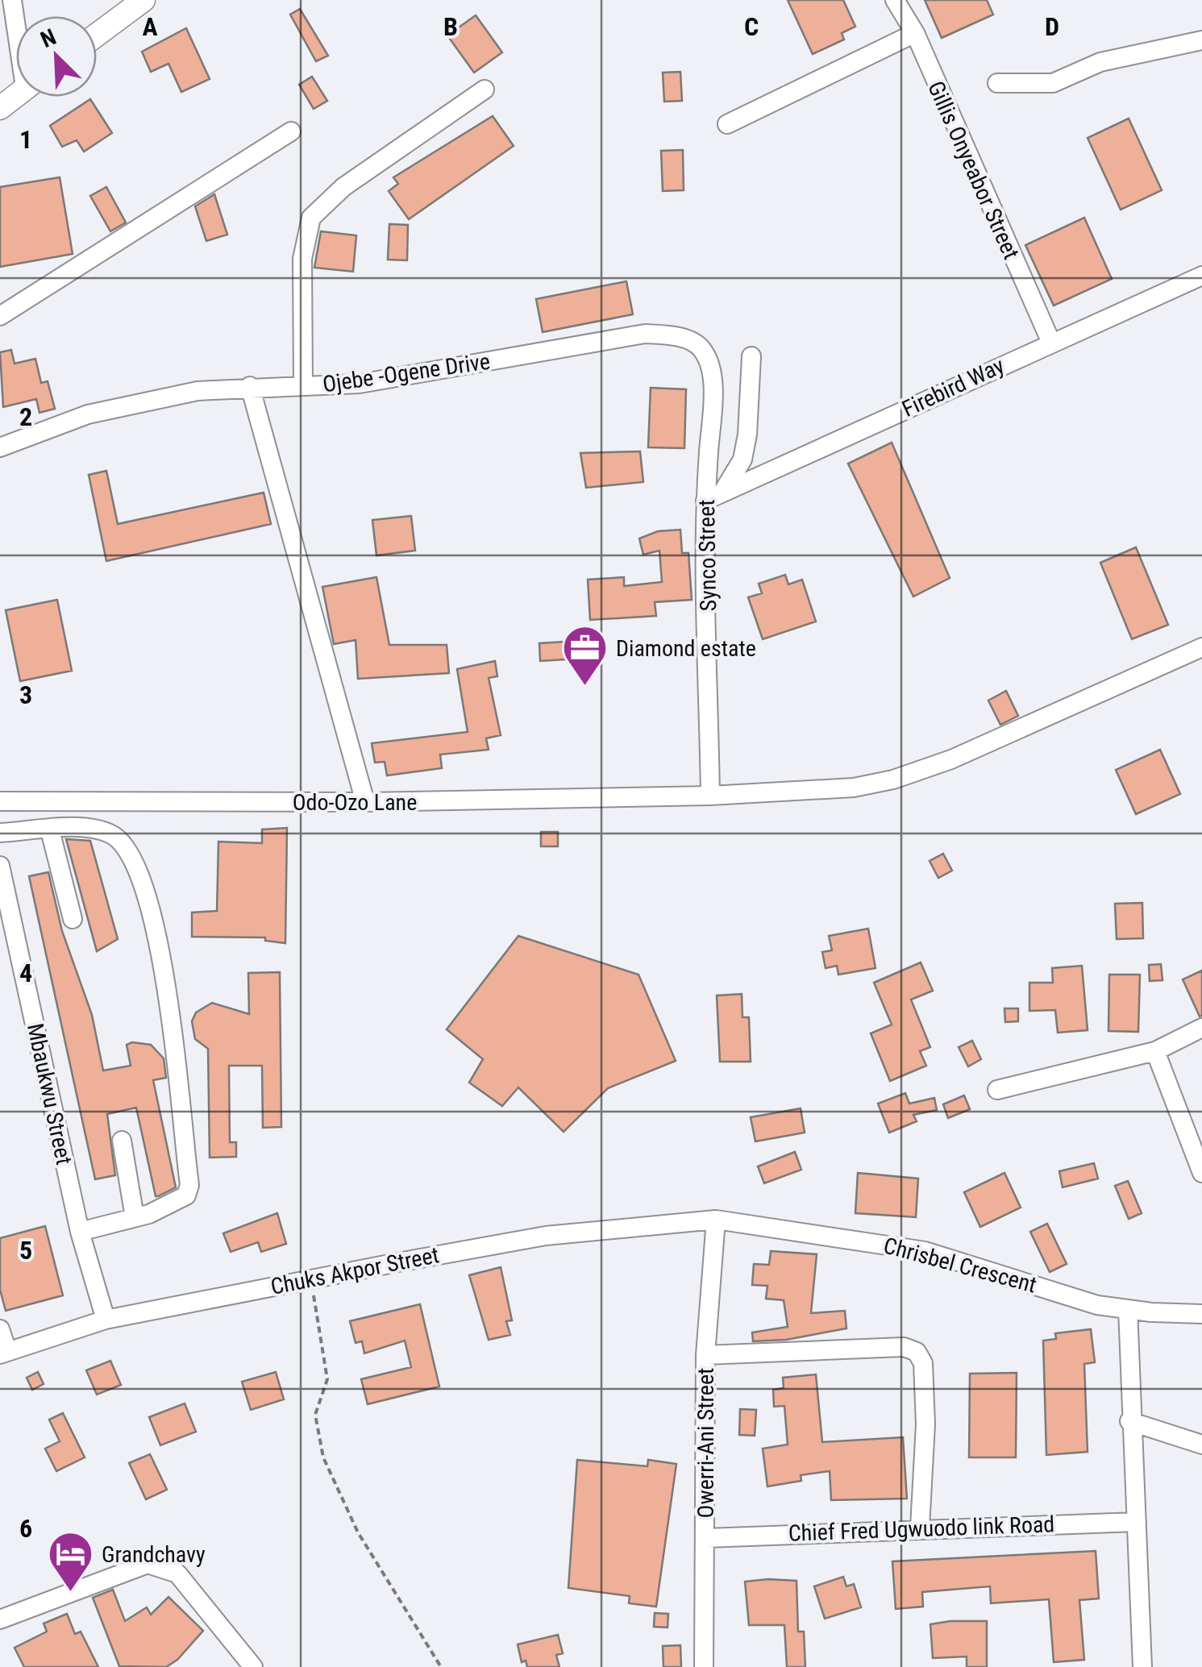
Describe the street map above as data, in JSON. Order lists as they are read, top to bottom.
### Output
{
  "streets": {
    "street": [
      "Gillis Onyeabor Street",
      "Ojebe -Ogene Drive",
      "Firebird Way",
      "Synco Street",
      "Odo-Ozo Lane",
      "Mbaukwu Street",
      "Chrisbel Crescent",
      "Chuks Akpor Street",
      "Owerri-Ani Street",
      "Chief Fred Ugwuodo link Road"
    ]
  },
  "crossings": [
    ["Gillis Onyeabor Street", "Firebird Way"],
    ["Ojebe -Ogene Drive", "Synco Street"],
    ["Firebird Way", "Synco Street"],
    ["Synco Street", "Odo-Ozo Lane"],
    ["Mbaukwu Street", "Chuks Akpor Street"],
    ["Chrisbel Crescent", "Chuks Akpor Street"],
    ["Chrisbel Crescent", "Owerri-Ani Street"],
    ["Chuks Akpor Street", "Owerri-Ani Street"],
    ["Owerri-Ani Street", "Chief Fred Ugwuodo link Road"]
  ],
  "places": {
    "office": ["Diamond estate"],
    "hotel": ["Grandchavy"]
  },
  "north": "top left",
  "grid": {
    "columns": [
      "A",
      "B",
      "C",
      "D"
    ],
    "rows": [
      "1",
      "2",
      "3",
      "4",
      "5",
      "6"
    ]
  }
}
